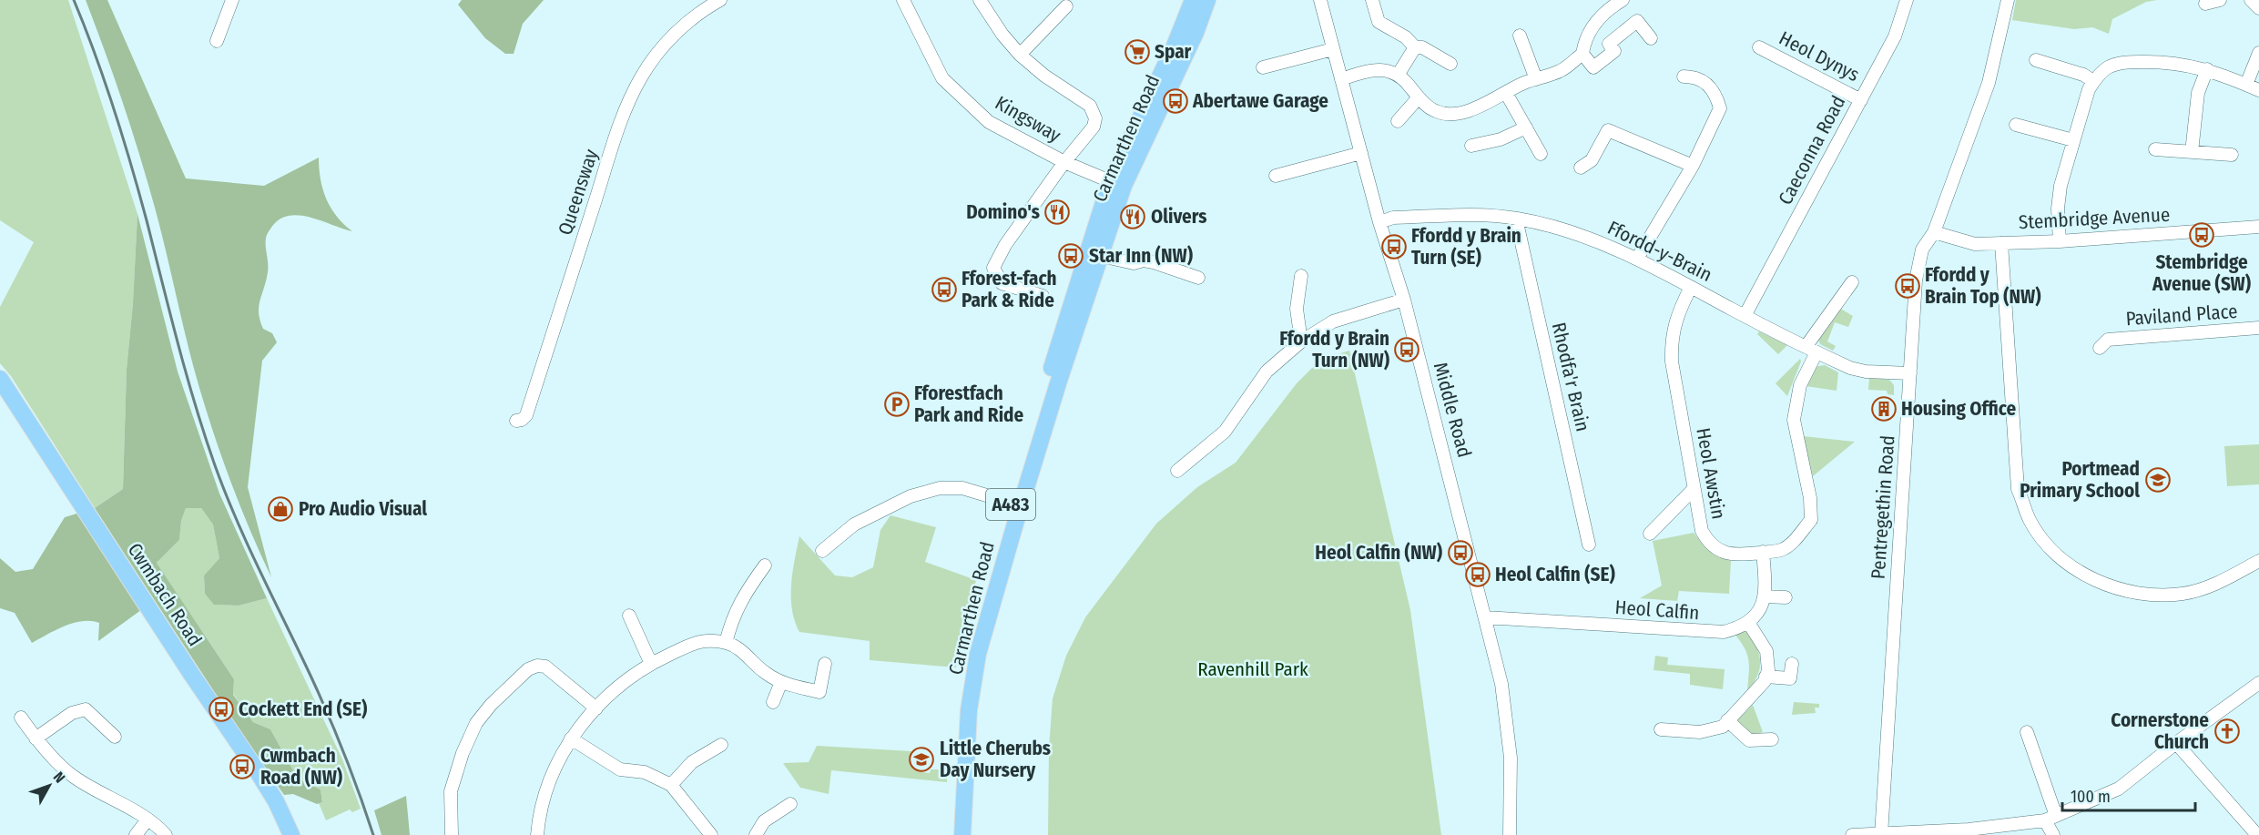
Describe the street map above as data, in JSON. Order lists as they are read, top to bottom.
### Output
{
  "streets": {
    "main road": ["Carmarthen Road", "A483", "Cwmbach Road"],
    "street": [
      "Heol Dynys",
      "Kingsway",
      "Caeconna Road",
      "Queensway",
      "Stembridge Avenue",
      "Ffordd-y-Brain",
      "Paviland Place",
      "Rhodfa'r Brain",
      "Middle Road",
      "Heol Awstin",
      "Pentregethin Road",
      "Heol Calfin"
    ]
  },
  "crossings": [
    ["Heol Dynys", "Caeconna Road"],
    ["Kingsway", "Carmarthen Road"],
    ["Caeconna Road", "Ffordd-y-Brain"],
    ["Stembridge Avenue", "Pentregethin Road"],
    ["Ffordd-y-Brain", "Rhodfa'r Brain"],
    ["Ffordd-y-Brain", "Middle Road"],
    ["Ffordd-y-Brain", "Heol Awstin"],
    ["Ffordd-y-Brain", "Pentregethin Road"],
    ["Middle Road", "Heol Calfin"]
  ],
  "parks": ["Ravenhill Park"],
  "places": {
    "supermarket": ["Spar"],
    "bus stop": [
      "Abertawe Garage",
      "Stembridge Avenue (SW)",
      "Ffordd y Brain Turn (SE)",
      "Star Inn (NW)",
      "Ffordd y Brain Top (NW)",
      "Fforest-fach Park & Ride",
      "Ffordd y Brain Turn (NW)",
      "Heol Calfin (NW)",
      "Heol Calfin (SE)",
      "Cockett End (SE)",
      "Cwmbach Road (NW)"
    ],
    "restaurant": ["Domino's", "Olivers"],
    "parking": ["Fforestfach Park and Ride"],
    "building": ["Housing Office"],
    "school or university": ["Portmead Primary School", "Little Cherubs Day Nursery"],
    "shop": ["Pro Audio Visual"],
    "church": ["Cornerstone Church"]
  },
  "scale_bar": "100 m",
  "north": "top right"
}
